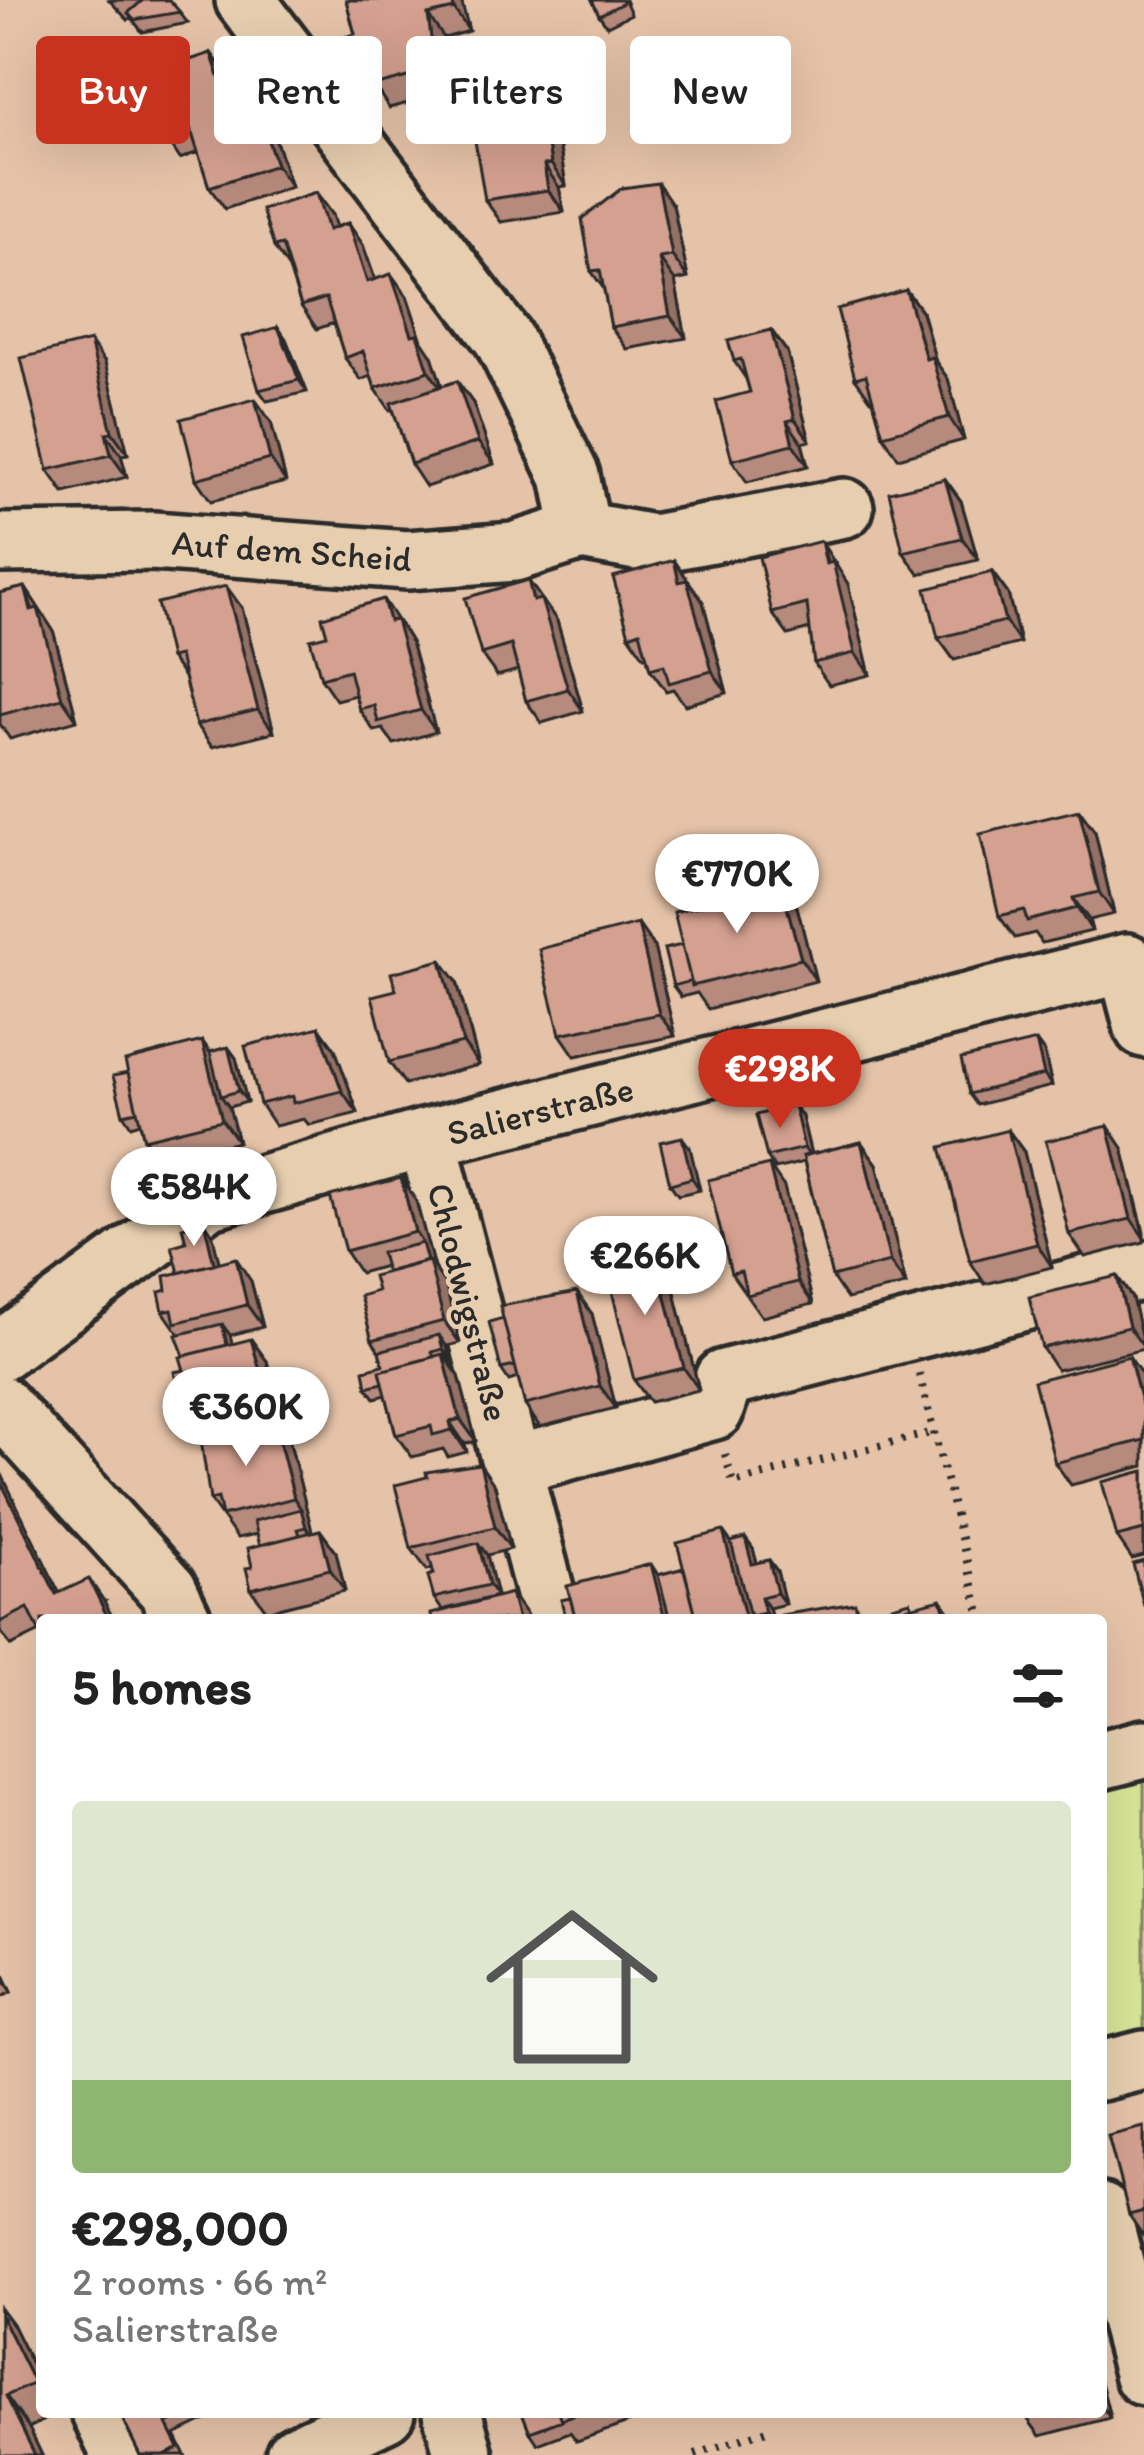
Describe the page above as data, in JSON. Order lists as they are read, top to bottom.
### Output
{
  "streets": {
    "street": ["Auf dem Scheid", "Salierstraße", "Chlodwigstraße"]
  },
  "crossings": [
    ["Salierstraße", "Chlodwigstraße"]
  ],
  "page": {
    "chip": [
      "Buy",
      "Rent",
      "Filters",
      "New"
    ],
    "price": [
      "€770K",
      "€298K",
      "€584K",
      "€266K",
      "€360K"
    ],
    "heading": "5 homes",
    "list": [
      {
        "name": "€298,000",
        "note": "2 rooms · 66 m² · Salierstraße"
      }
    ]
  }
}
